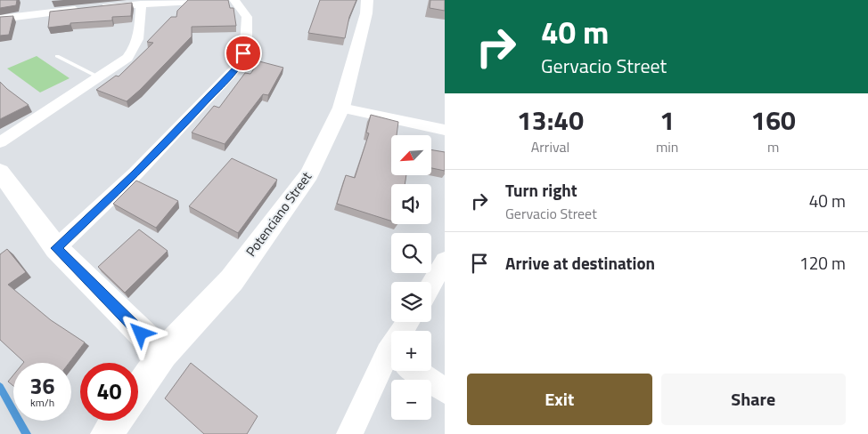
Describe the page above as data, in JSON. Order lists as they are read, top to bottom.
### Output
{
  "streets": {
    "street": ["Potenciano Street"]
  },
  "north": "bottom left",
  "page": {
    "turn": ["40 m", "Gervacio Street"],
    "eta": [
      "13:40",
      "Arrival",
      "1",
      "min",
      "160",
      "m"
    ],
    "map_buttons": ["+", "−"],
    "list": [
      {
        "name": "Turn right",
        "note": "Gervacio Street",
        "value": "40 m"
      },
      {
        "name": "Arrive at destination",
        "value": "120 m"
      }
    ],
    "speed": "36 km/h",
    "limit": "40",
    "buttons": ["Exit", "Share"]
  }
}
